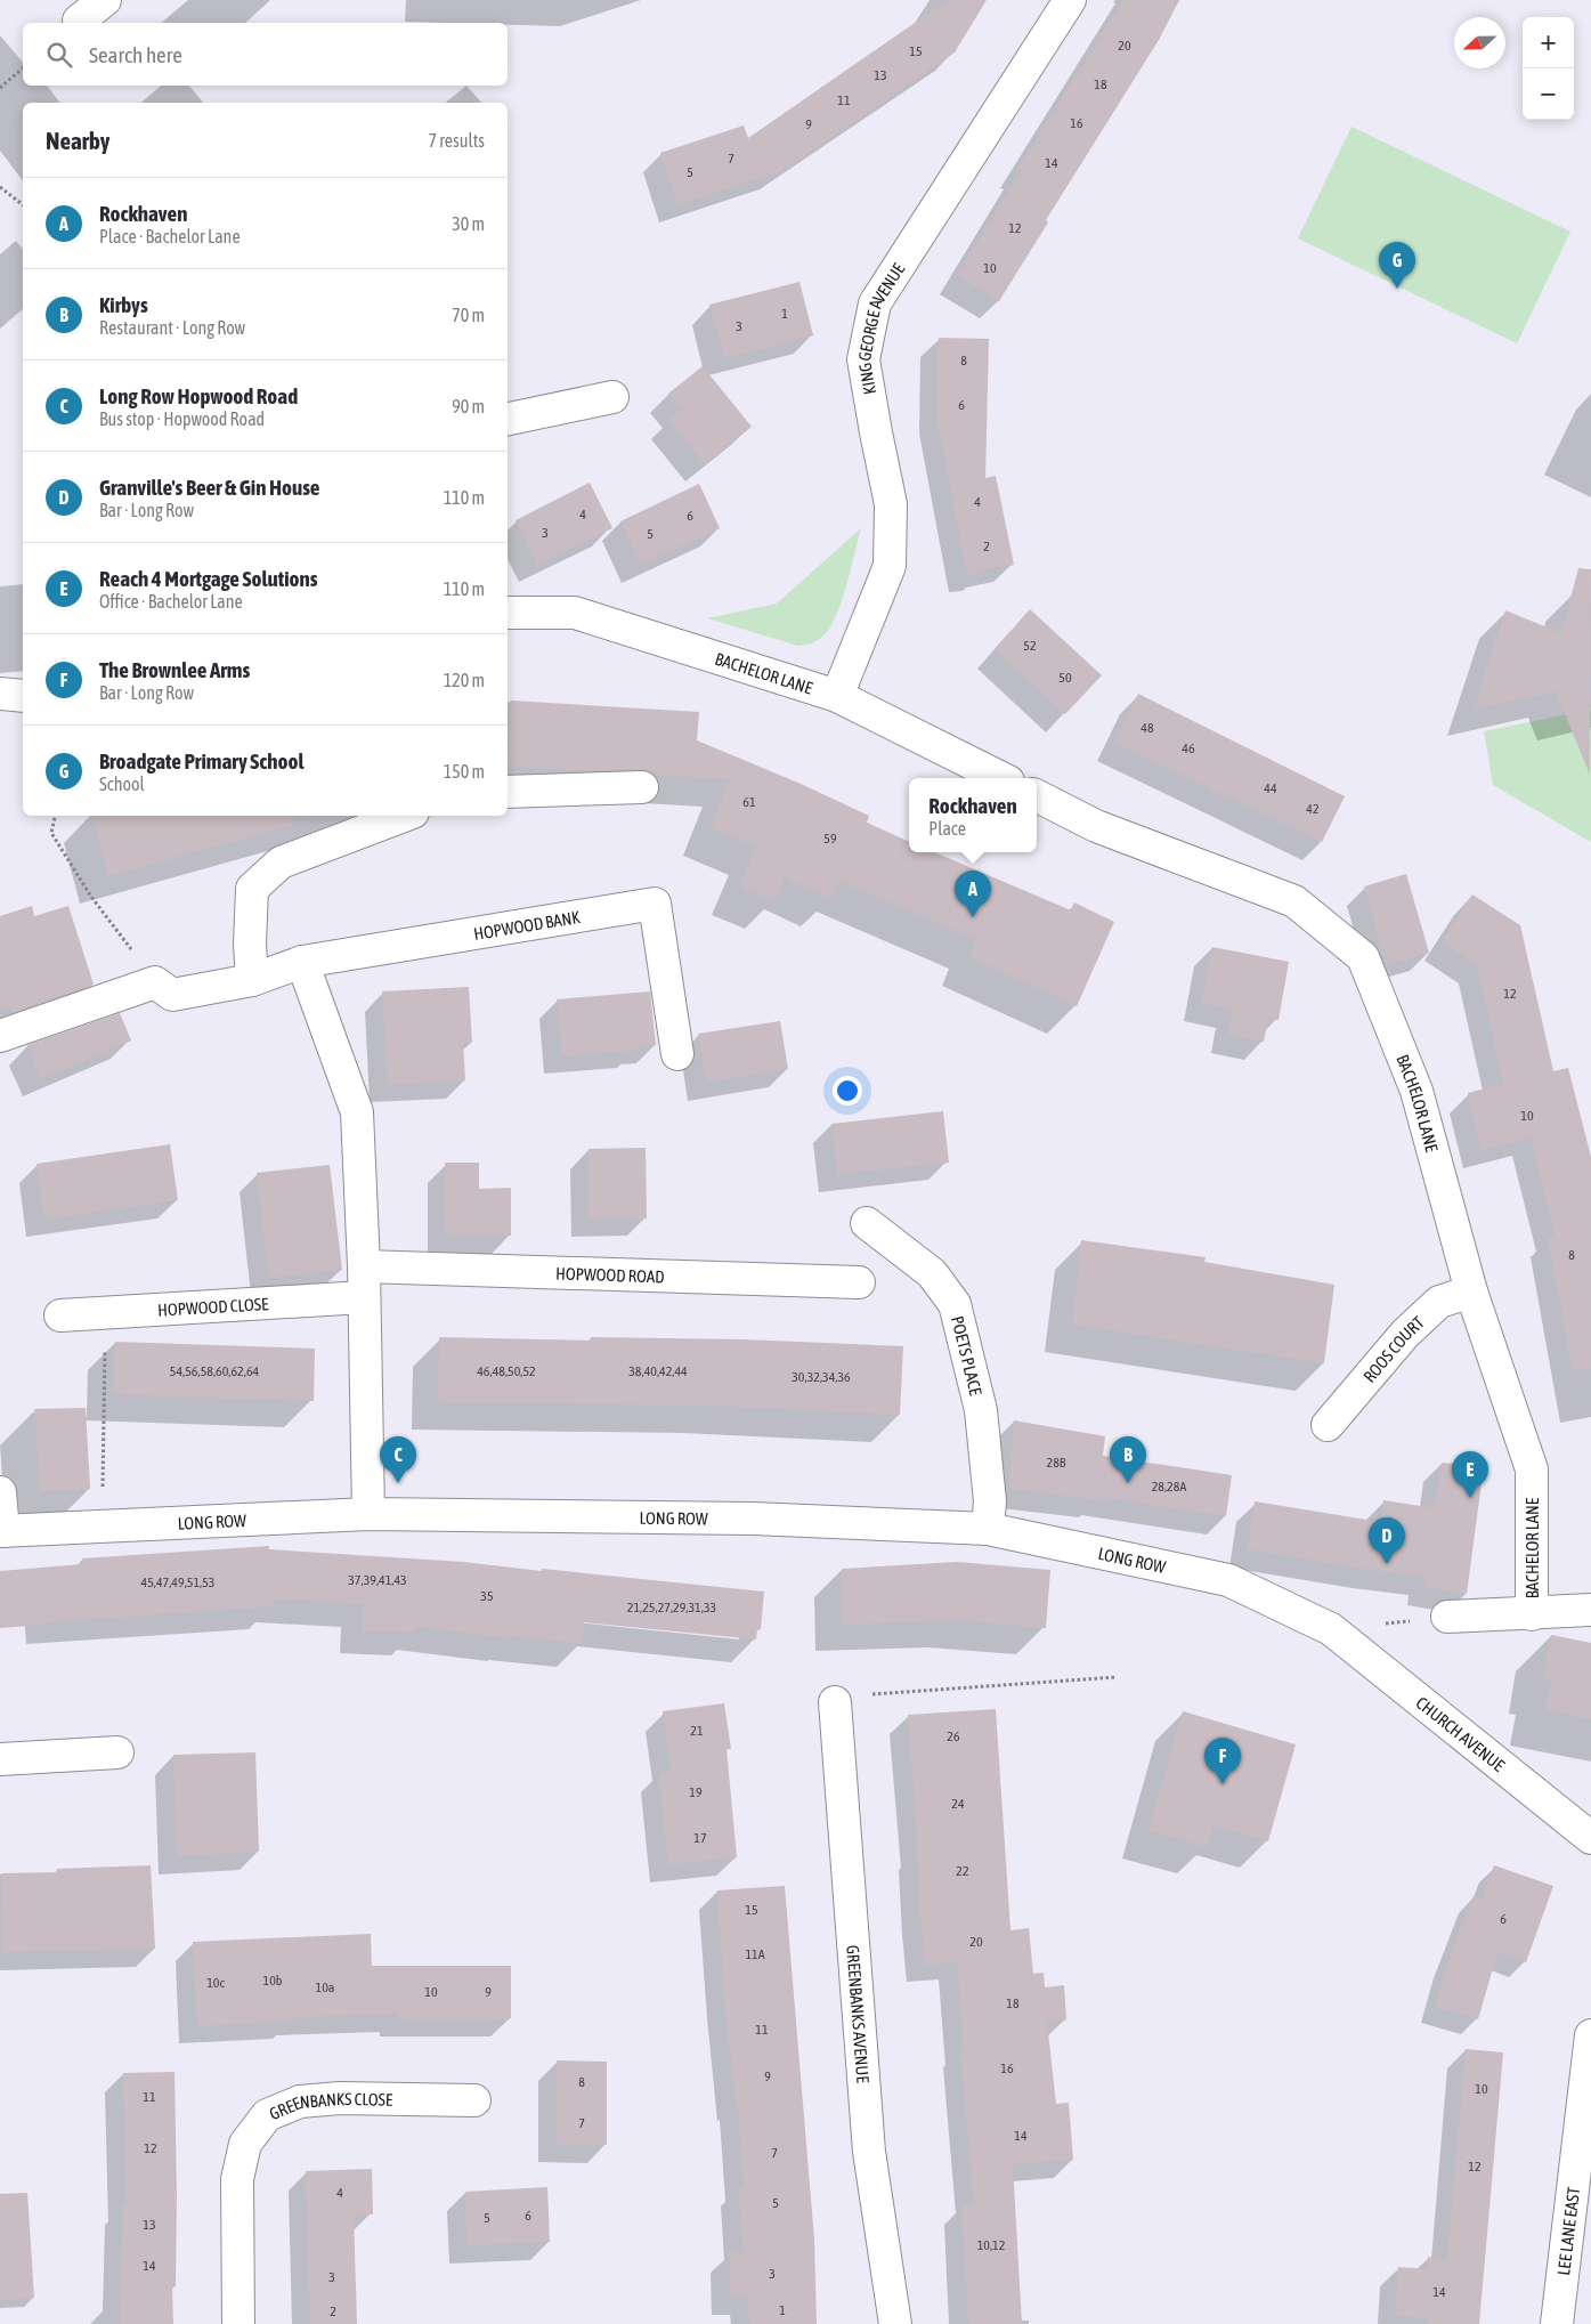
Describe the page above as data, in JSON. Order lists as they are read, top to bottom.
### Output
{
  "streets": {
    "street": [
      "KING GEORGE AVENUE",
      "BACHELOR LANE",
      "HOPWOOD BANK",
      "HOPWOOD ROAD",
      "HOPWOOD CLOSE",
      "ROOS COURT",
      "POETS PLACE",
      "LONG ROW",
      "CHURCH AVENUE",
      "GREENBANKS AVENUE",
      "GREENBANKS CLOSE",
      "LEE LANE EAST"
    ]
  },
  "crossings": [
    ["KING GEORGE AVENUE", "BACHELOR LANE"],
    ["BACHELOR LANE", "ROOS COURT"],
    ["POETS PLACE", "LONG ROW"],
    ["LONG ROW", "CHURCH AVENUE"]
  ],
  "house_numbers": [
    "20",
    "15",
    "13",
    "18",
    "11",
    "16",
    "9",
    "7",
    "14",
    "5",
    "12",
    "10",
    "1",
    "3",
    "8",
    "6",
    "4",
    "4",
    "6",
    "3",
    "5",
    "2",
    "52",
    "50",
    "48",
    "46",
    "44",
    "61",
    "42",
    "59",
    "12",
    "10",
    "8",
    "54,56,58,60,62,64",
    "46,48,50,52",
    "38,40,42,44",
    "30,32,34,36",
    "28B",
    "28,28A",
    "37,39,41,43",
    "45,47,49,51,53",
    "35",
    "21,25,27,29,31,33",
    "21",
    "26",
    "19",
    "24",
    "17",
    "22",
    "15",
    "6",
    "20",
    "11A",
    "10b",
    "10c",
    "10a",
    "10",
    "9",
    "18",
    "11",
    "16",
    "9",
    "8",
    "10",
    "11",
    "7",
    "14",
    "12",
    "7",
    "12",
    "4",
    "5",
    "6",
    "5",
    "13",
    "10,12",
    "14",
    "3",
    "3",
    "14",
    "1",
    "2"
  ],
  "north": "left",
  "page": {
    "map_buttons": ["+", "−"],
    "search": "Search here",
    "heading": ["Nearby", "7 results"],
    "list": [
      {
        "mark": "A",
        "name": "Rockhaven",
        "note": "Place · Bachelor Lane",
        "value": "30 m"
      },
      {
        "mark": "B",
        "name": "Kirbys",
        "note": "Restaurant · Long Row",
        "value": "70 m"
      },
      {
        "mark": "C",
        "name": "Long Row Hopwood Road",
        "note": "Bus stop · Hopwood Road",
        "value": "90 m"
      },
      {
        "mark": "D",
        "name": "Granville's Beer & Gin House",
        "note": "Bar · Long Row",
        "value": "110 m"
      },
      {
        "mark": "E",
        "name": "Reach 4 Mortgage Solutions",
        "note": "Office · Bachelor Lane",
        "value": "110 m"
      },
      {
        "mark": "F",
        "name": "The Brownlee Arms",
        "note": "Bar · Long Row",
        "value": "120 m"
      },
      {
        "mark": "G",
        "name": "Broadgate Primary School",
        "note": "School",
        "value": "150 m"
      }
    ],
    "pins": [
      "G",
      "A",
      "B",
      "C",
      "E",
      "D",
      "F"
    ],
    "popup": ["Rockhaven", "Place"]
  }
}
